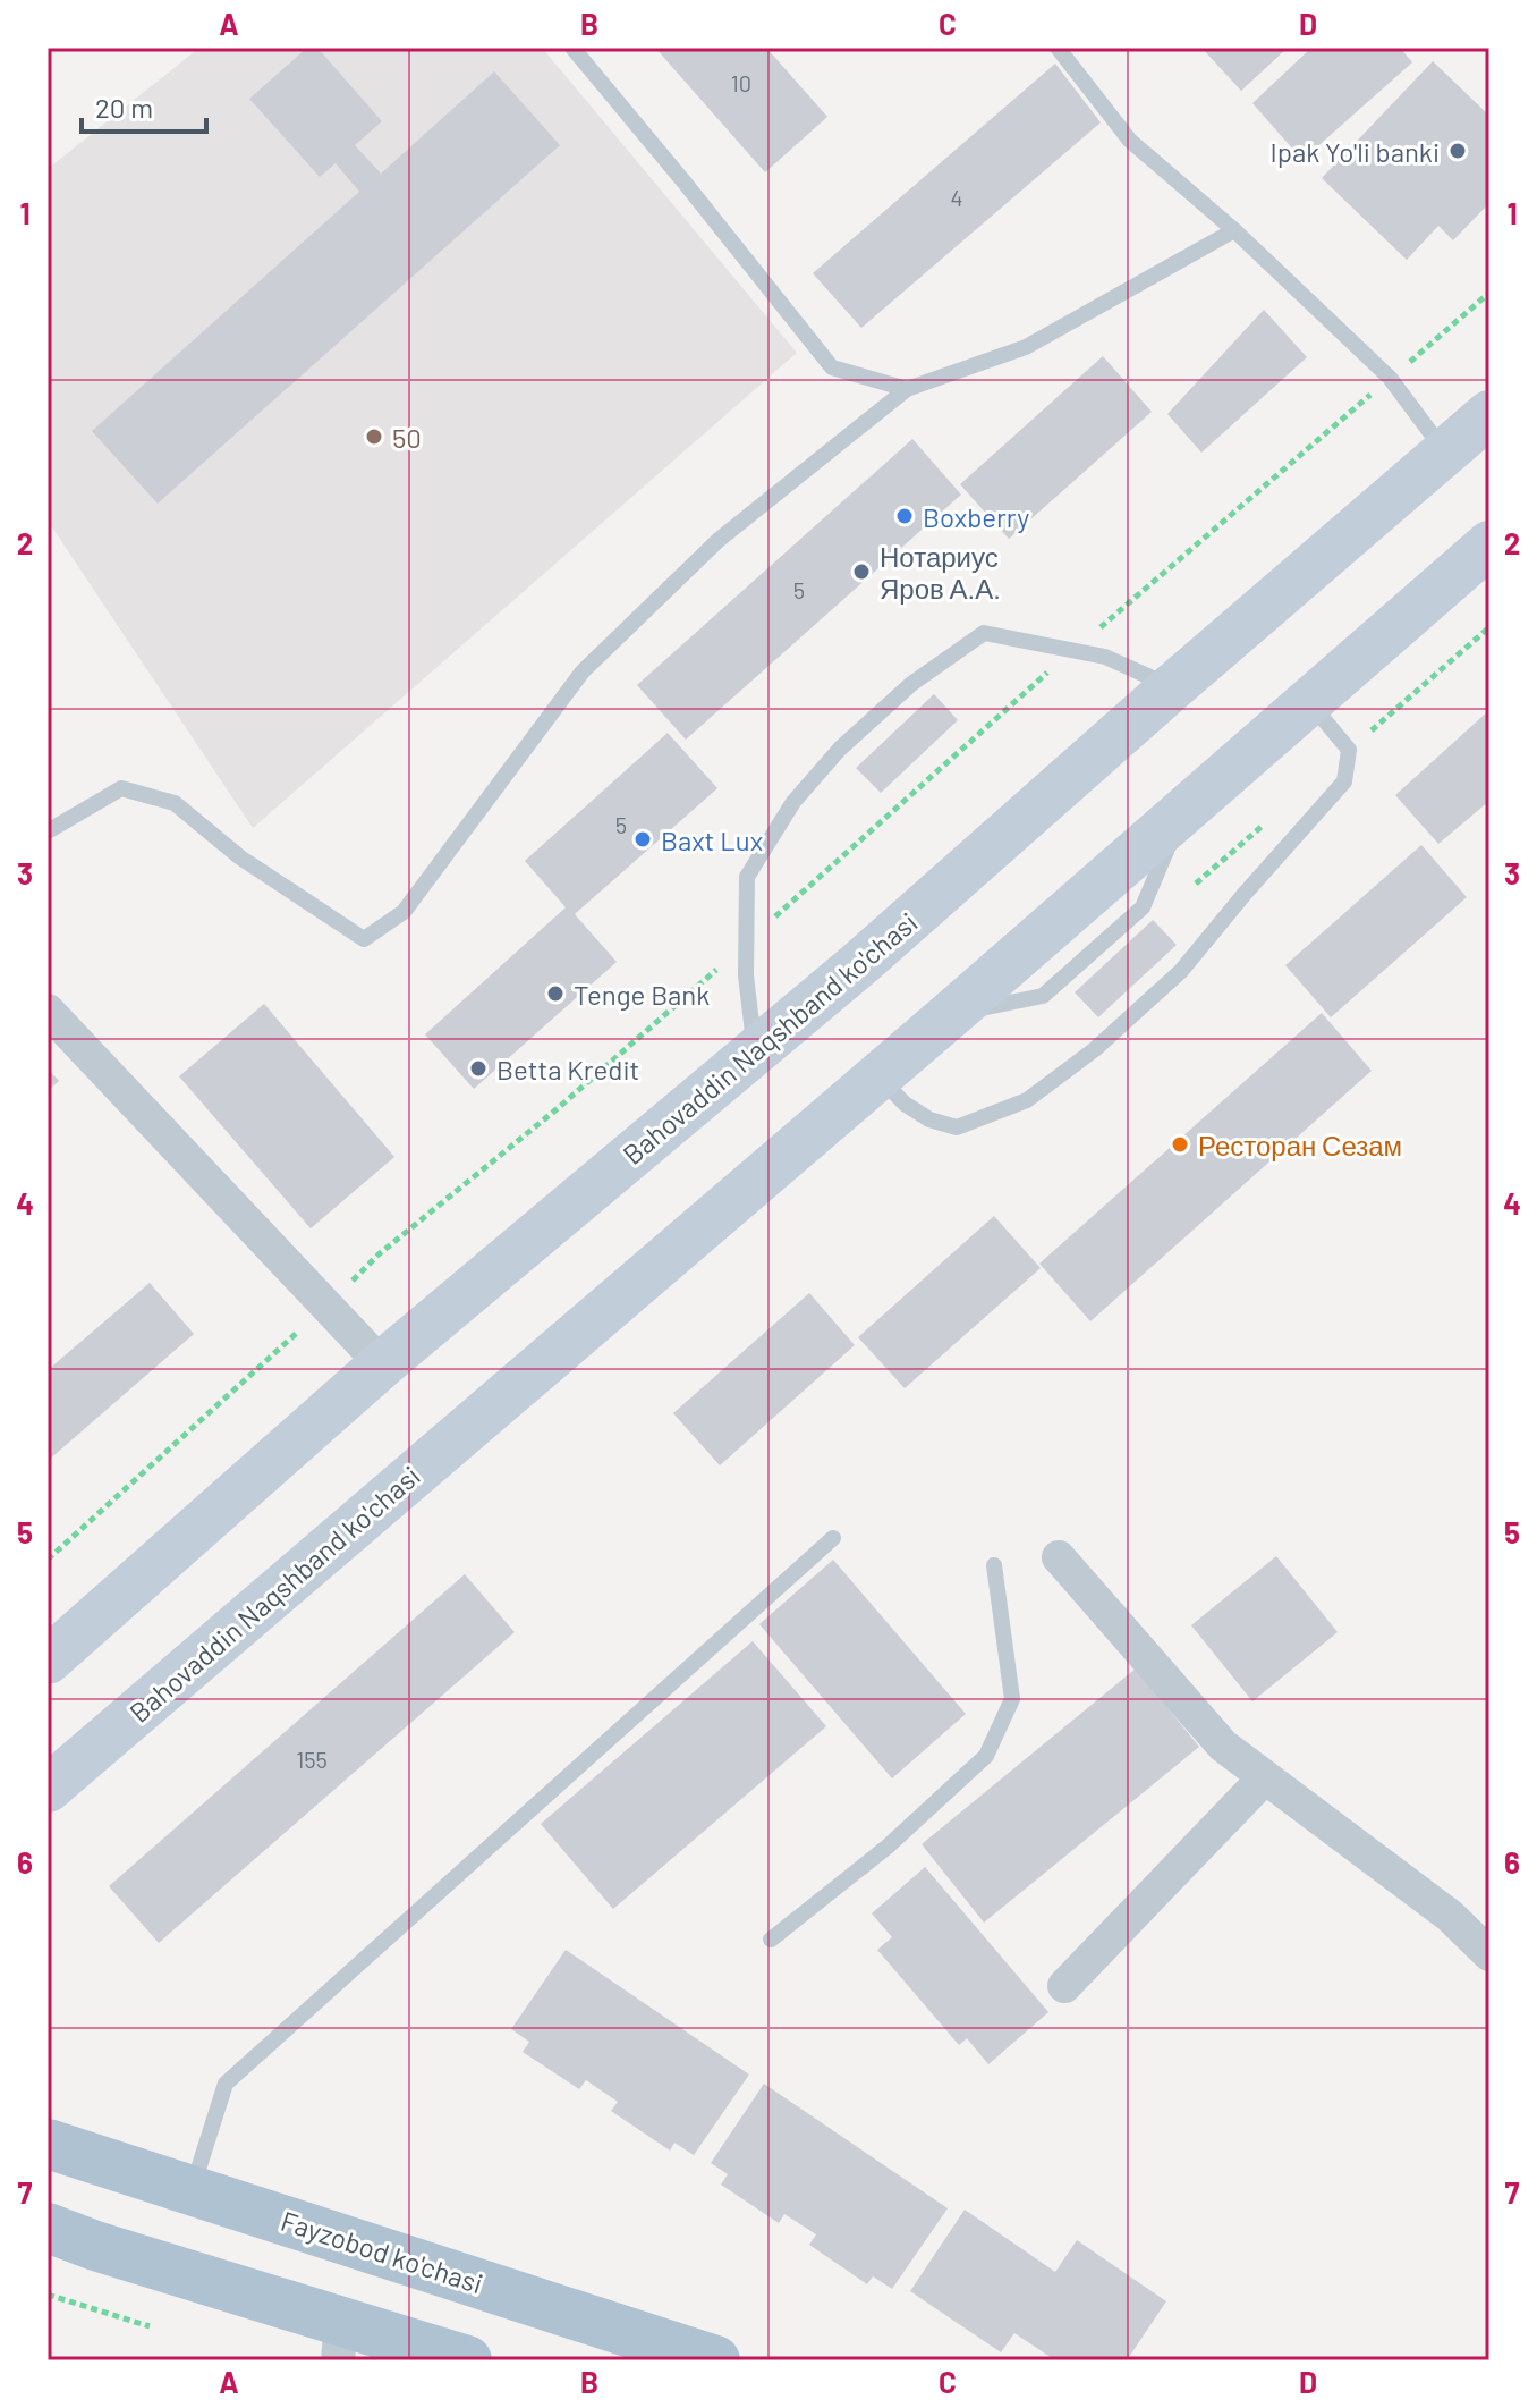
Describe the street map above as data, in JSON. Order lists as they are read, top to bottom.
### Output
{
  "streets": {
    "main road": ["Bahovaddin Naqshband ko'chasi", "Fayzobod ko'chasi"]
  },
  "places": [
    "Ipak Yo'li banki",
    "50",
    "Boxberry",
    "Нотариус Яров А.А.",
    "Baxt Lux",
    "Tenge Bank",
    "Betta Kredit",
    "Ресторан Сезам"
  ],
  "house_numbers": [
    "10",
    "4",
    "5",
    "5",
    "155"
  ],
  "scale_bar": "20 m",
  "grid": {
    "columns": [
      "A",
      "B",
      "C",
      "D"
    ],
    "rows": [
      "1",
      "2",
      "3",
      "4",
      "5",
      "6",
      "7"
    ]
  }
}
